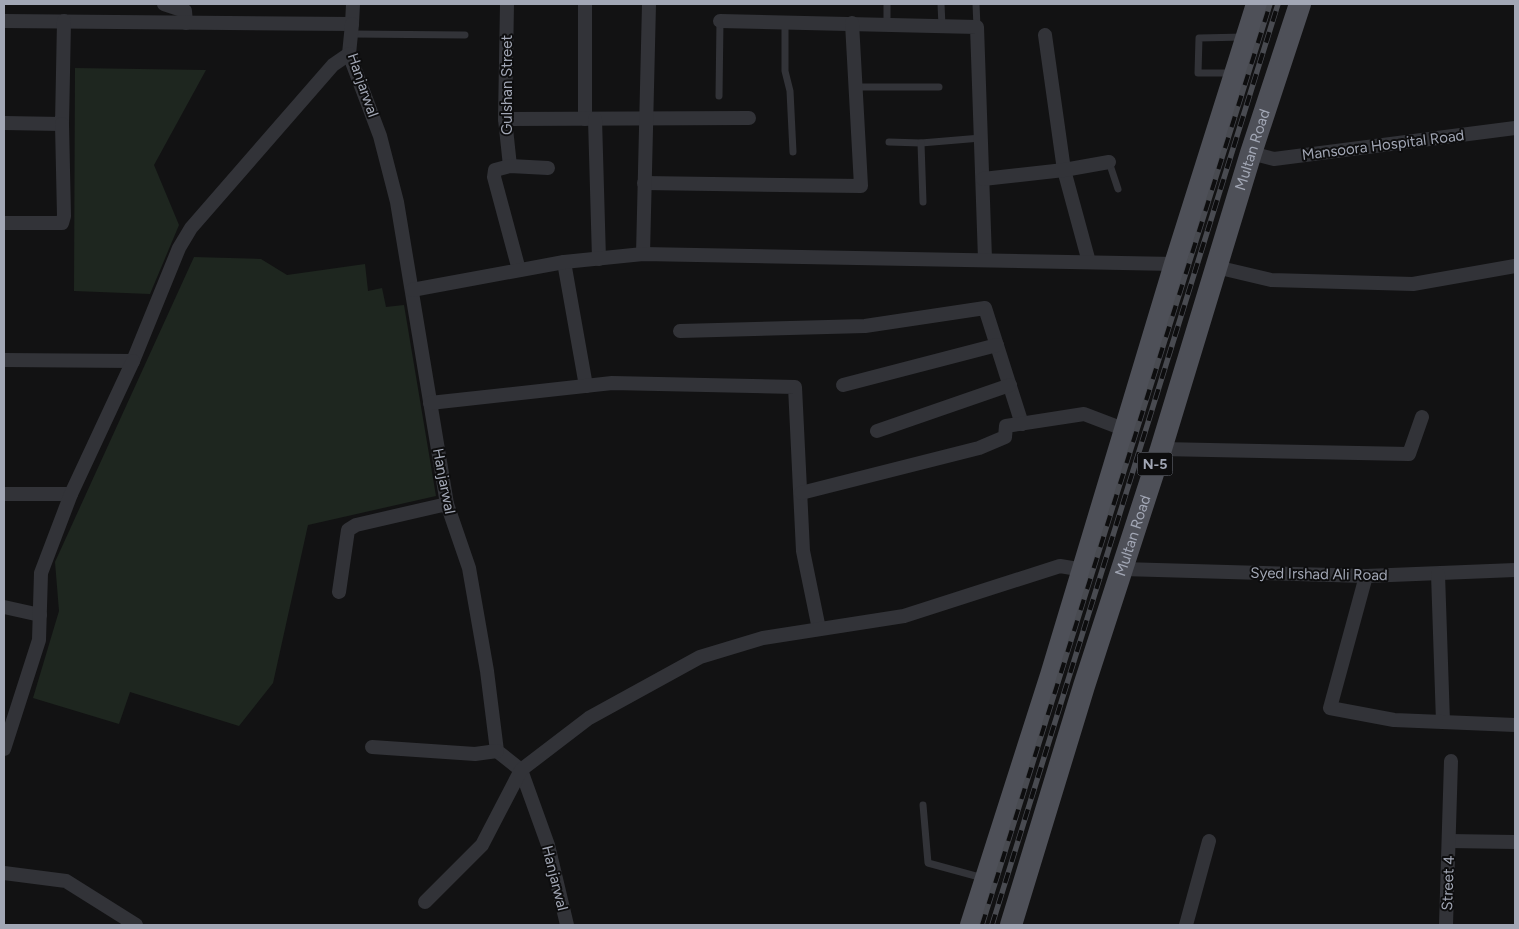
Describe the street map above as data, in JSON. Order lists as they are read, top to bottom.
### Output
{
  "streets": {
    "main road": ["Multan Road", "N-5"],
    "street": [
      "Hanjarwal",
      "Gulshan Street",
      "Mansoora Hospital Road",
      "Syed Irshad Ali Road",
      "Street 4"
    ]
  },
  "crossings": [
    ["Mansoora Hospital Road", "Multan Road"],
    ["Multan Road", "Syed Irshad Ali Road"]
  ]
}
